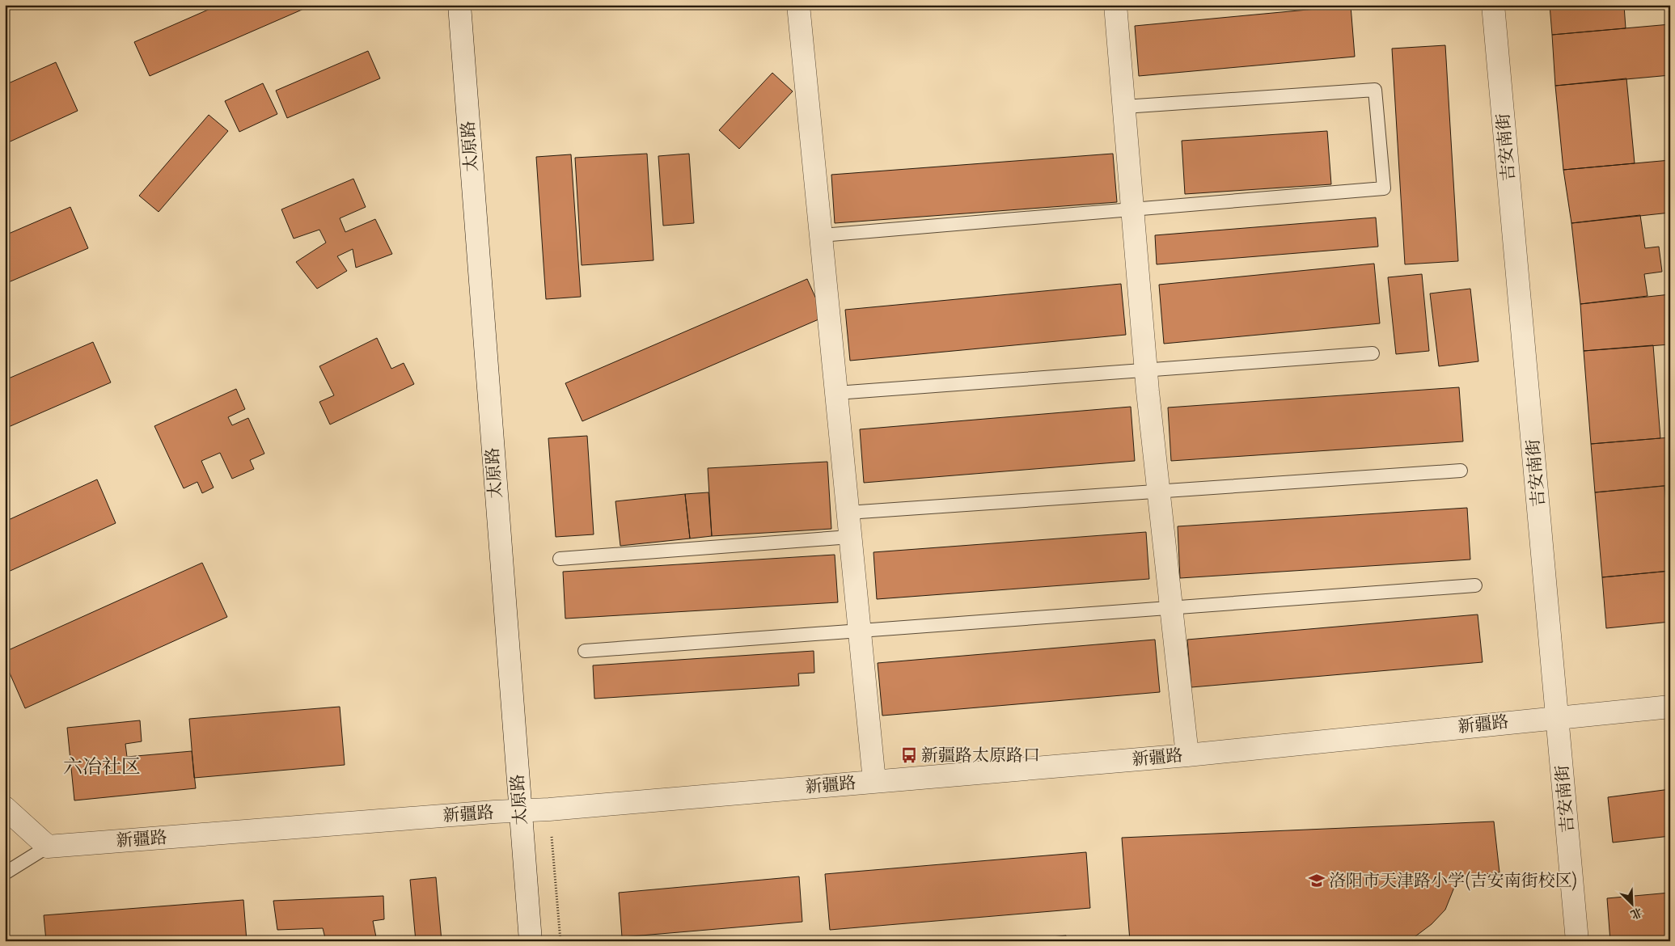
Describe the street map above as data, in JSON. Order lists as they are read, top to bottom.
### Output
{
  "streets": {
    "street": ["太原路", "吉安南街", "新疆路"]
  },
  "crossings": [
    ["太原路", "新疆路"],
    ["吉安南街", "新疆路"]
  ],
  "districts": ["六冶社区"],
  "places": {
    "bus stop": ["新疆路太原路口"],
    "school or university": ["洛阳市天津路小学(吉安南街校区)"]
  },
  "north": "bottom right"
}
